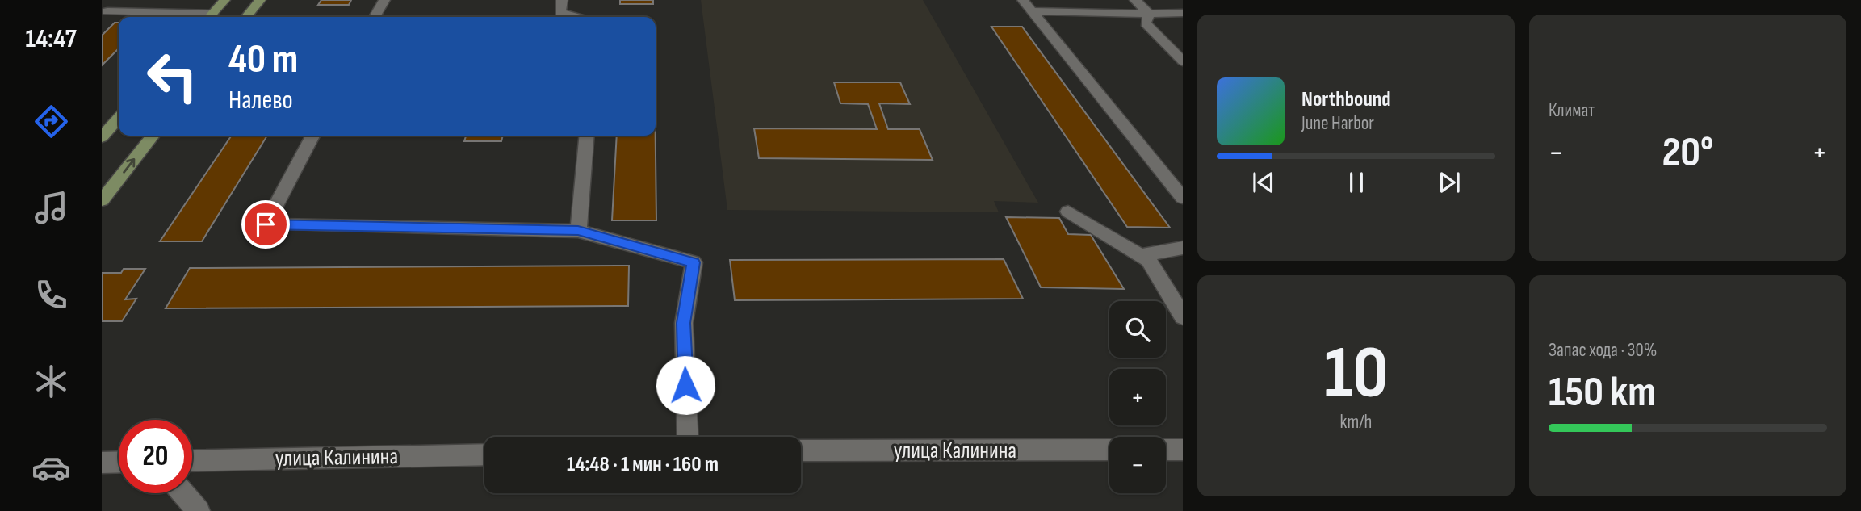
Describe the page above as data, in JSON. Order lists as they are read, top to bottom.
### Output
{
  "streets": {
    "street": ["улица Калинина"]
  },
  "page": {
    "tabs": "14:47",
    "tile": [
      "Климат",
      ["10", "km/h"],
      ["Запас хода · 30%", "150 km"]
    ],
    "turn": ["40 m", "Налево"],
    "song": ["Northbound", "June Harbor"],
    "heat": ["−", "20°", "+"],
    "map_buttons": ["+", "−"],
    "limit": "20",
    "trip": "14:48 · 1 мин · 160 m"
  }
}
